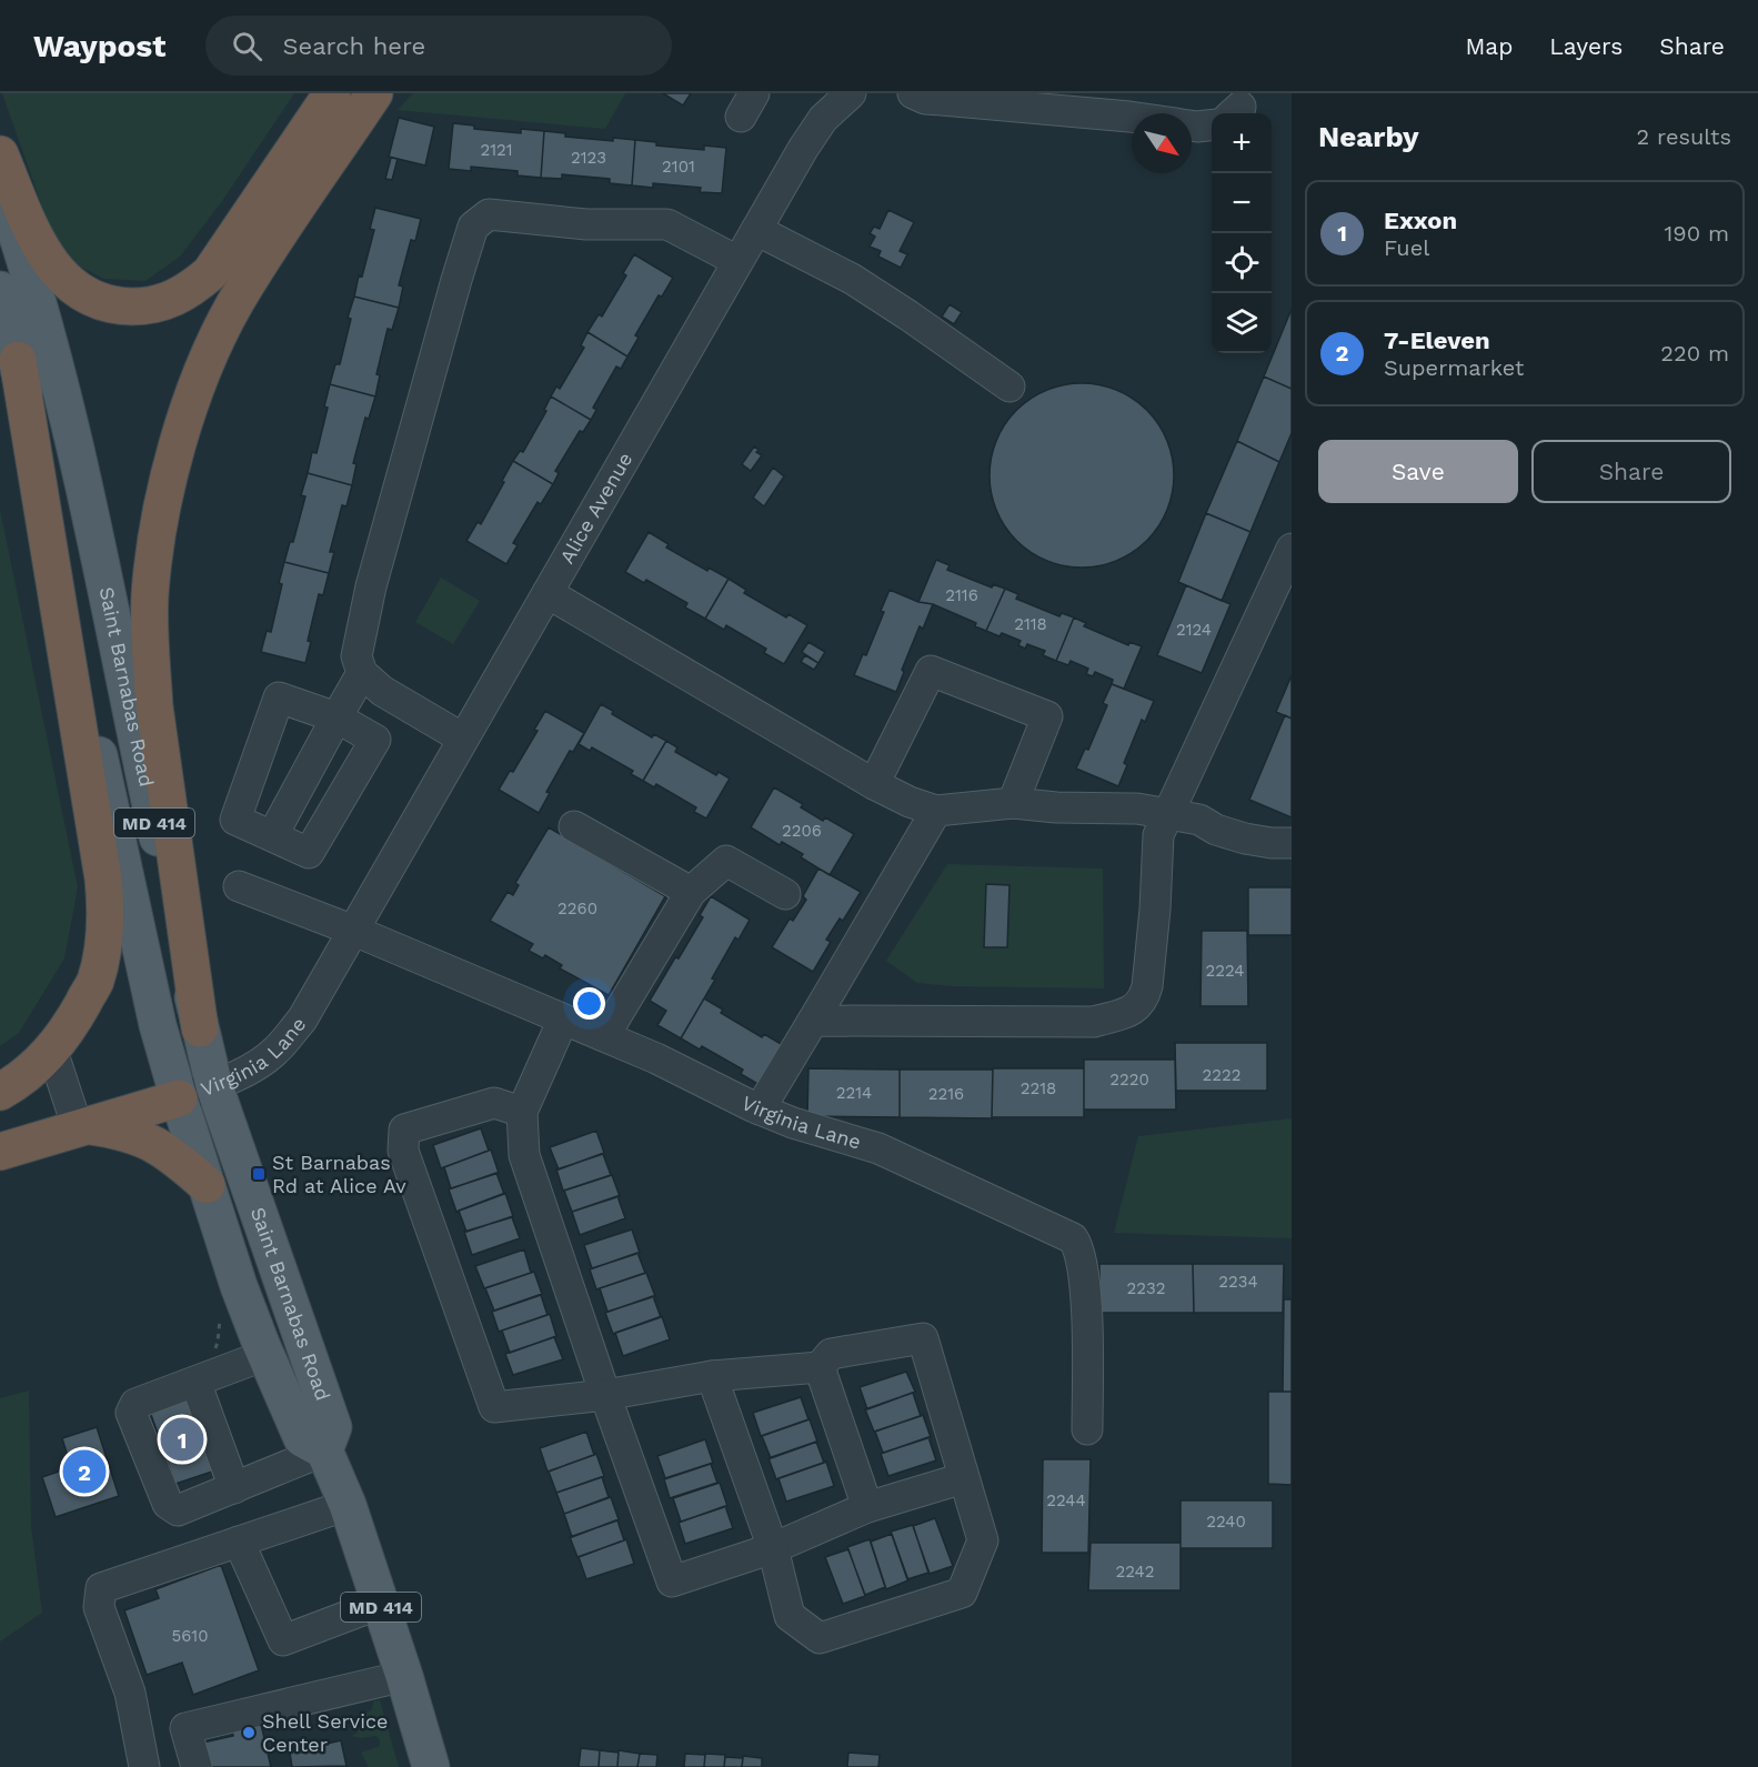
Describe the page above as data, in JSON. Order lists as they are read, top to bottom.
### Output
{
  "streets": {
    "main road": ["Saint Barnabas Road", "MD 414"],
    "street": ["Alice Avenue", "Virginia Lane"]
  },
  "crossings": [
    ["Alice Avenue", "Virginia Lane"],
    ["Saint Barnabas Road", "Virginia Lane"]
  ],
  "places": {
    "transit": ["St Barnabas Rd at Alice Av"],
    "other": ["Shell Service Center"]
  },
  "house_numbers": [
    "2121",
    "2123",
    "2101",
    "2116",
    "2118",
    "2124",
    "2206",
    "2260",
    "2224",
    "2222",
    "2220",
    "2218",
    "2214",
    "2216",
    "2234",
    "2232",
    "2244",
    "2240",
    "2242",
    "5610"
  ],
  "north": "bottom right",
  "page": {
    "header": "Waypost",
    "search": "Search here",
    "nav": ["Map", "Layers", "Share"],
    "heading": ["Nearby", "2 results"],
    "map_buttons": ["+", "−"],
    "list": [
      {
        "mark": "1",
        "name": "Exxon",
        "note": "Fuel",
        "value": "190 m"
      },
      {
        "mark": "2",
        "name": "7-Eleven",
        "note": "Supermarket",
        "value": "220 m"
      }
    ],
    "buttons": ["Save", "Share"],
    "pins": ["1", "2"]
  }
}
